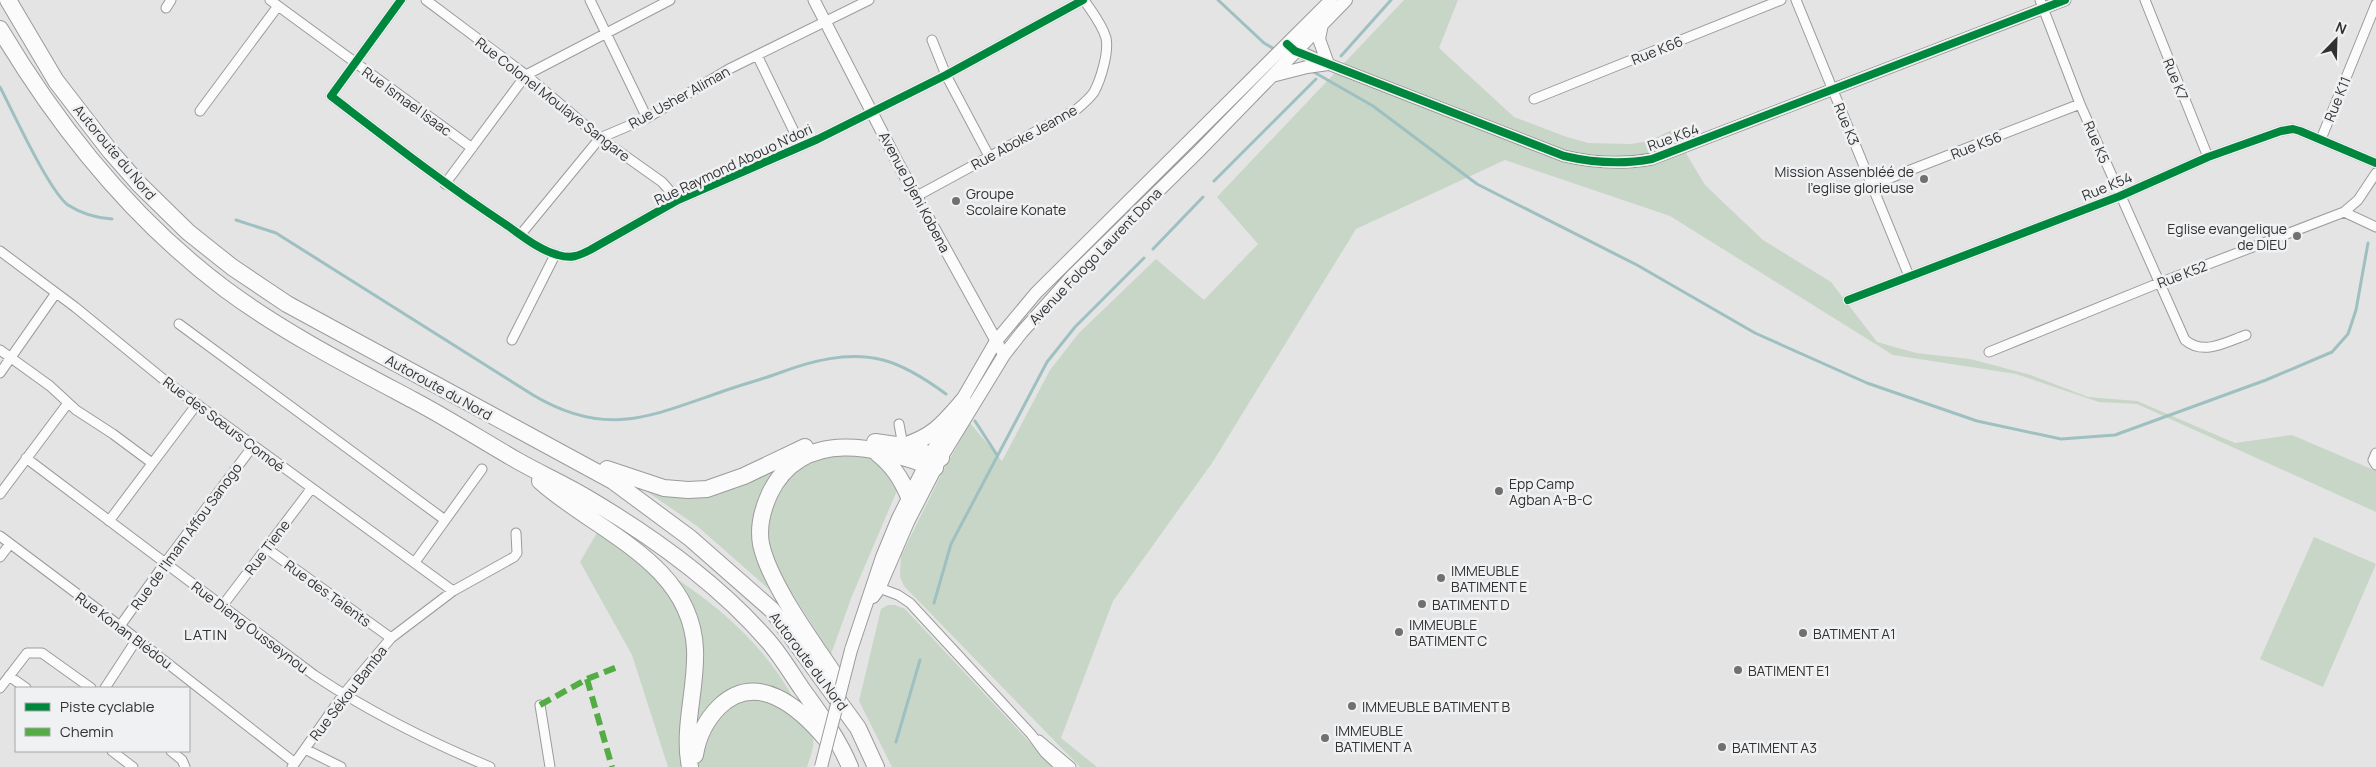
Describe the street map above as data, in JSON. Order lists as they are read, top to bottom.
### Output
{
  "streets": {
    "highway": ["Autoroute du Nord"],
    "main road": ["Avenue Fologo Laurent Dona"],
    "street": [
      "Rue K66",
      "Rue K7",
      "Rue Usher Aliman",
      "Rue Colonel Moulaye Sangare",
      "Rue K11",
      "Rue Ismael Isaac",
      "Rue K3",
      "Rue Aboke Jeanne",
      "Rue K64",
      "Rue K5",
      "Rue K56",
      "Rue Raymond Abouo N'dori",
      "Rue K54",
      "Avenue Djeni Kobena",
      "Rue K52",
      "Rue des Sœurs Comoé",
      "Rue de l'Imam Affou Sanogo",
      "Rue Tiene",
      "Rue des Talents",
      "Rue Dieng Ousseynou",
      "Rue Konan Blédou",
      "Rue Sékou Bamba"
    ]
  },
  "crossings": [
    ["Rue K7", "Rue K54"],
    ["Rue Usher Aliman", "Rue Colonel Moulaye Sangare"],
    ["Rue Usher Aliman", "Avenue Djeni Kobena"],
    ["Rue Colonel Moulaye Sangare", "Rue Raymond Abouo N'dori"],
    ["Rue K11", "Rue K54"],
    ["Rue K3", "Rue K64"],
    ["Rue K3", "Rue K56"],
    ["Rue K3", "Rue K54"],
    ["Rue Aboke Jeanne", "Rue Raymond Abouo N'dori"],
    ["Rue Aboke Jeanne", "Avenue Djeni Kobena"],
    ["Rue K64", "Rue K5"],
    ["Rue K64", "Avenue Fologo Laurent Dona"],
    ["Rue K5", "Rue K56"],
    ["Rue K5", "Rue K54"],
    ["Rue K5", "Rue K52"],
    ["Rue Raymond Abouo N'dori", "Avenue Djeni Kobena"],
    ["Avenue Djeni Kobena", "Avenue Fologo Laurent Dona"],
    ["Rue des Sœurs Comoé", "Rue de l'Imam Affou Sanogo"],
    ["Rue des Sœurs Comoé", "Rue Tiene"],
    ["Rue des Sœurs Comoé", "Rue Sékou Bamba"],
    ["Rue de l'Imam Affou Sanogo", "Rue Dieng Ousseynou"],
    ["Rue de l'Imam Affou Sanogo", "Rue Konan Blédou"],
    ["Rue Tiene", "Rue des Talents"],
    ["Rue Tiene", "Rue Dieng Ousseynou"],
    ["Rue des Talents", "Rue Sékou Bamba"],
    ["Rue Dieng Ousseynou", "Rue Sékou Bamba"],
    ["Rue Konan Blédou", "Rue Sékou Bamba"]
  ],
  "districts": ["LATIN"],
  "places": [
    "Mission Assenbléé de l'eglise glorieuse",
    "Groupe Scolaire Konate",
    "Eglise evangelique de DIEU",
    "Epp Camp Agban A-B-C",
    "IMMEUBLE BATIMENT E",
    "BATIMENT D",
    "IMMEUBLE BATIMENT C",
    "BATIMENT A1",
    "BATIMENT E1",
    "IMMEUBLE BATIMENT B",
    "IMMEUBLE BATIMENT A",
    "BATIMENT A3"
  ],
  "legend": ["Piste cyclable", "Chemin"],
  "north": "top right"
}
